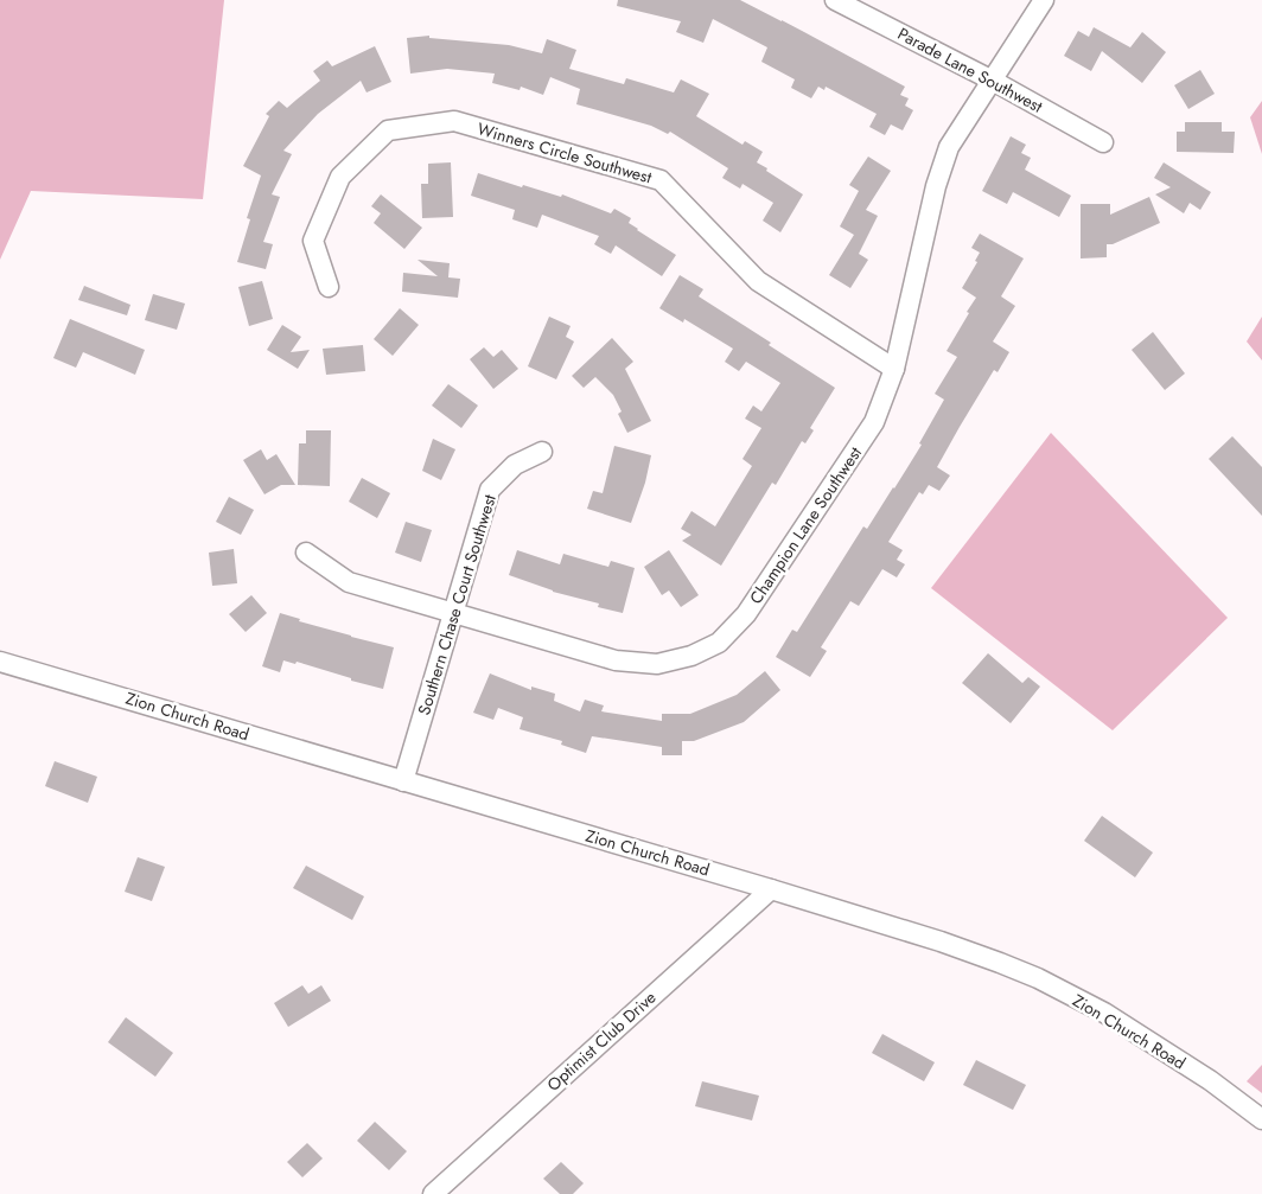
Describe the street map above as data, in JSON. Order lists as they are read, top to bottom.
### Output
{
  "streets": {
    "street": [
      "Parade Lane Southwest",
      "Winners Circle Southwest",
      "Champion Lane Southwest",
      "Southern Chase Court Southwest",
      "Zion Church Road",
      "Optimist Club Drive"
    ]
  },
  "crossings": [
    ["Parade Lane Southwest", "Champion Lane Southwest"],
    ["Winners Circle Southwest", "Champion Lane Southwest"],
    ["Champion Lane Southwest", "Southern Chase Court Southwest"],
    ["Southern Chase Court Southwest", "Zion Church Road"],
    ["Zion Church Road", "Optimist Club Drive"]
  ]
}
